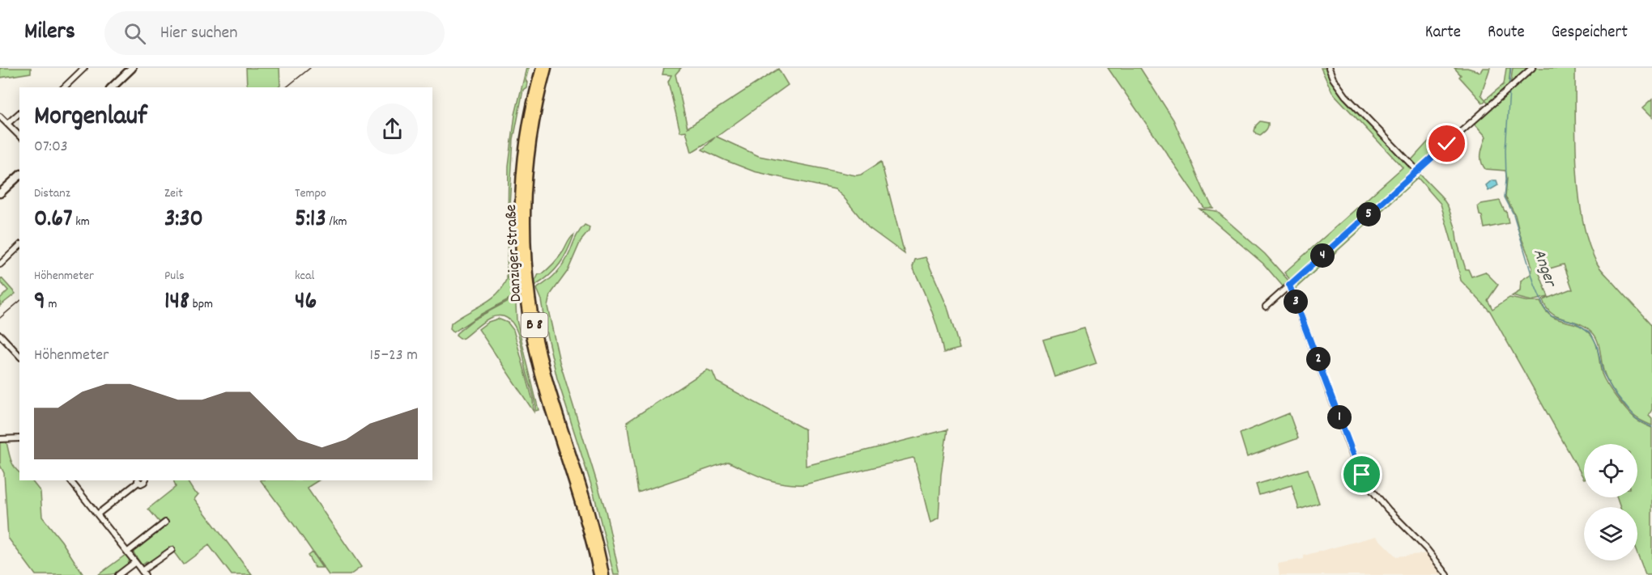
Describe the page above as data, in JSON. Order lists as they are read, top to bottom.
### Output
{
  "streets": {
    "highway": ["Danziger Straße", "B 8"]
  },
  "water": ["Anger"],
  "page": {
    "header": "Milers",
    "search": "Hier suchen",
    "nav": ["Karte", "Route", "Gespeichert"],
    "heading": ["Morgenlauf", "07:03"],
    "stats": [
      ["Distanz", "0.67 km"],
      ["Zeit", "3:30"],
      ["Tempo", "5:13 /km"],
      ["Höhenmeter", "9 m"],
      ["Puls", "148 bpm"],
      ["kcal", "46"]
    ],
    "pins": [
      "5",
      "4",
      "3",
      "2",
      "1"
    ],
    "chart": ["Höhenmeter", "15–23 m"]
  }
}
